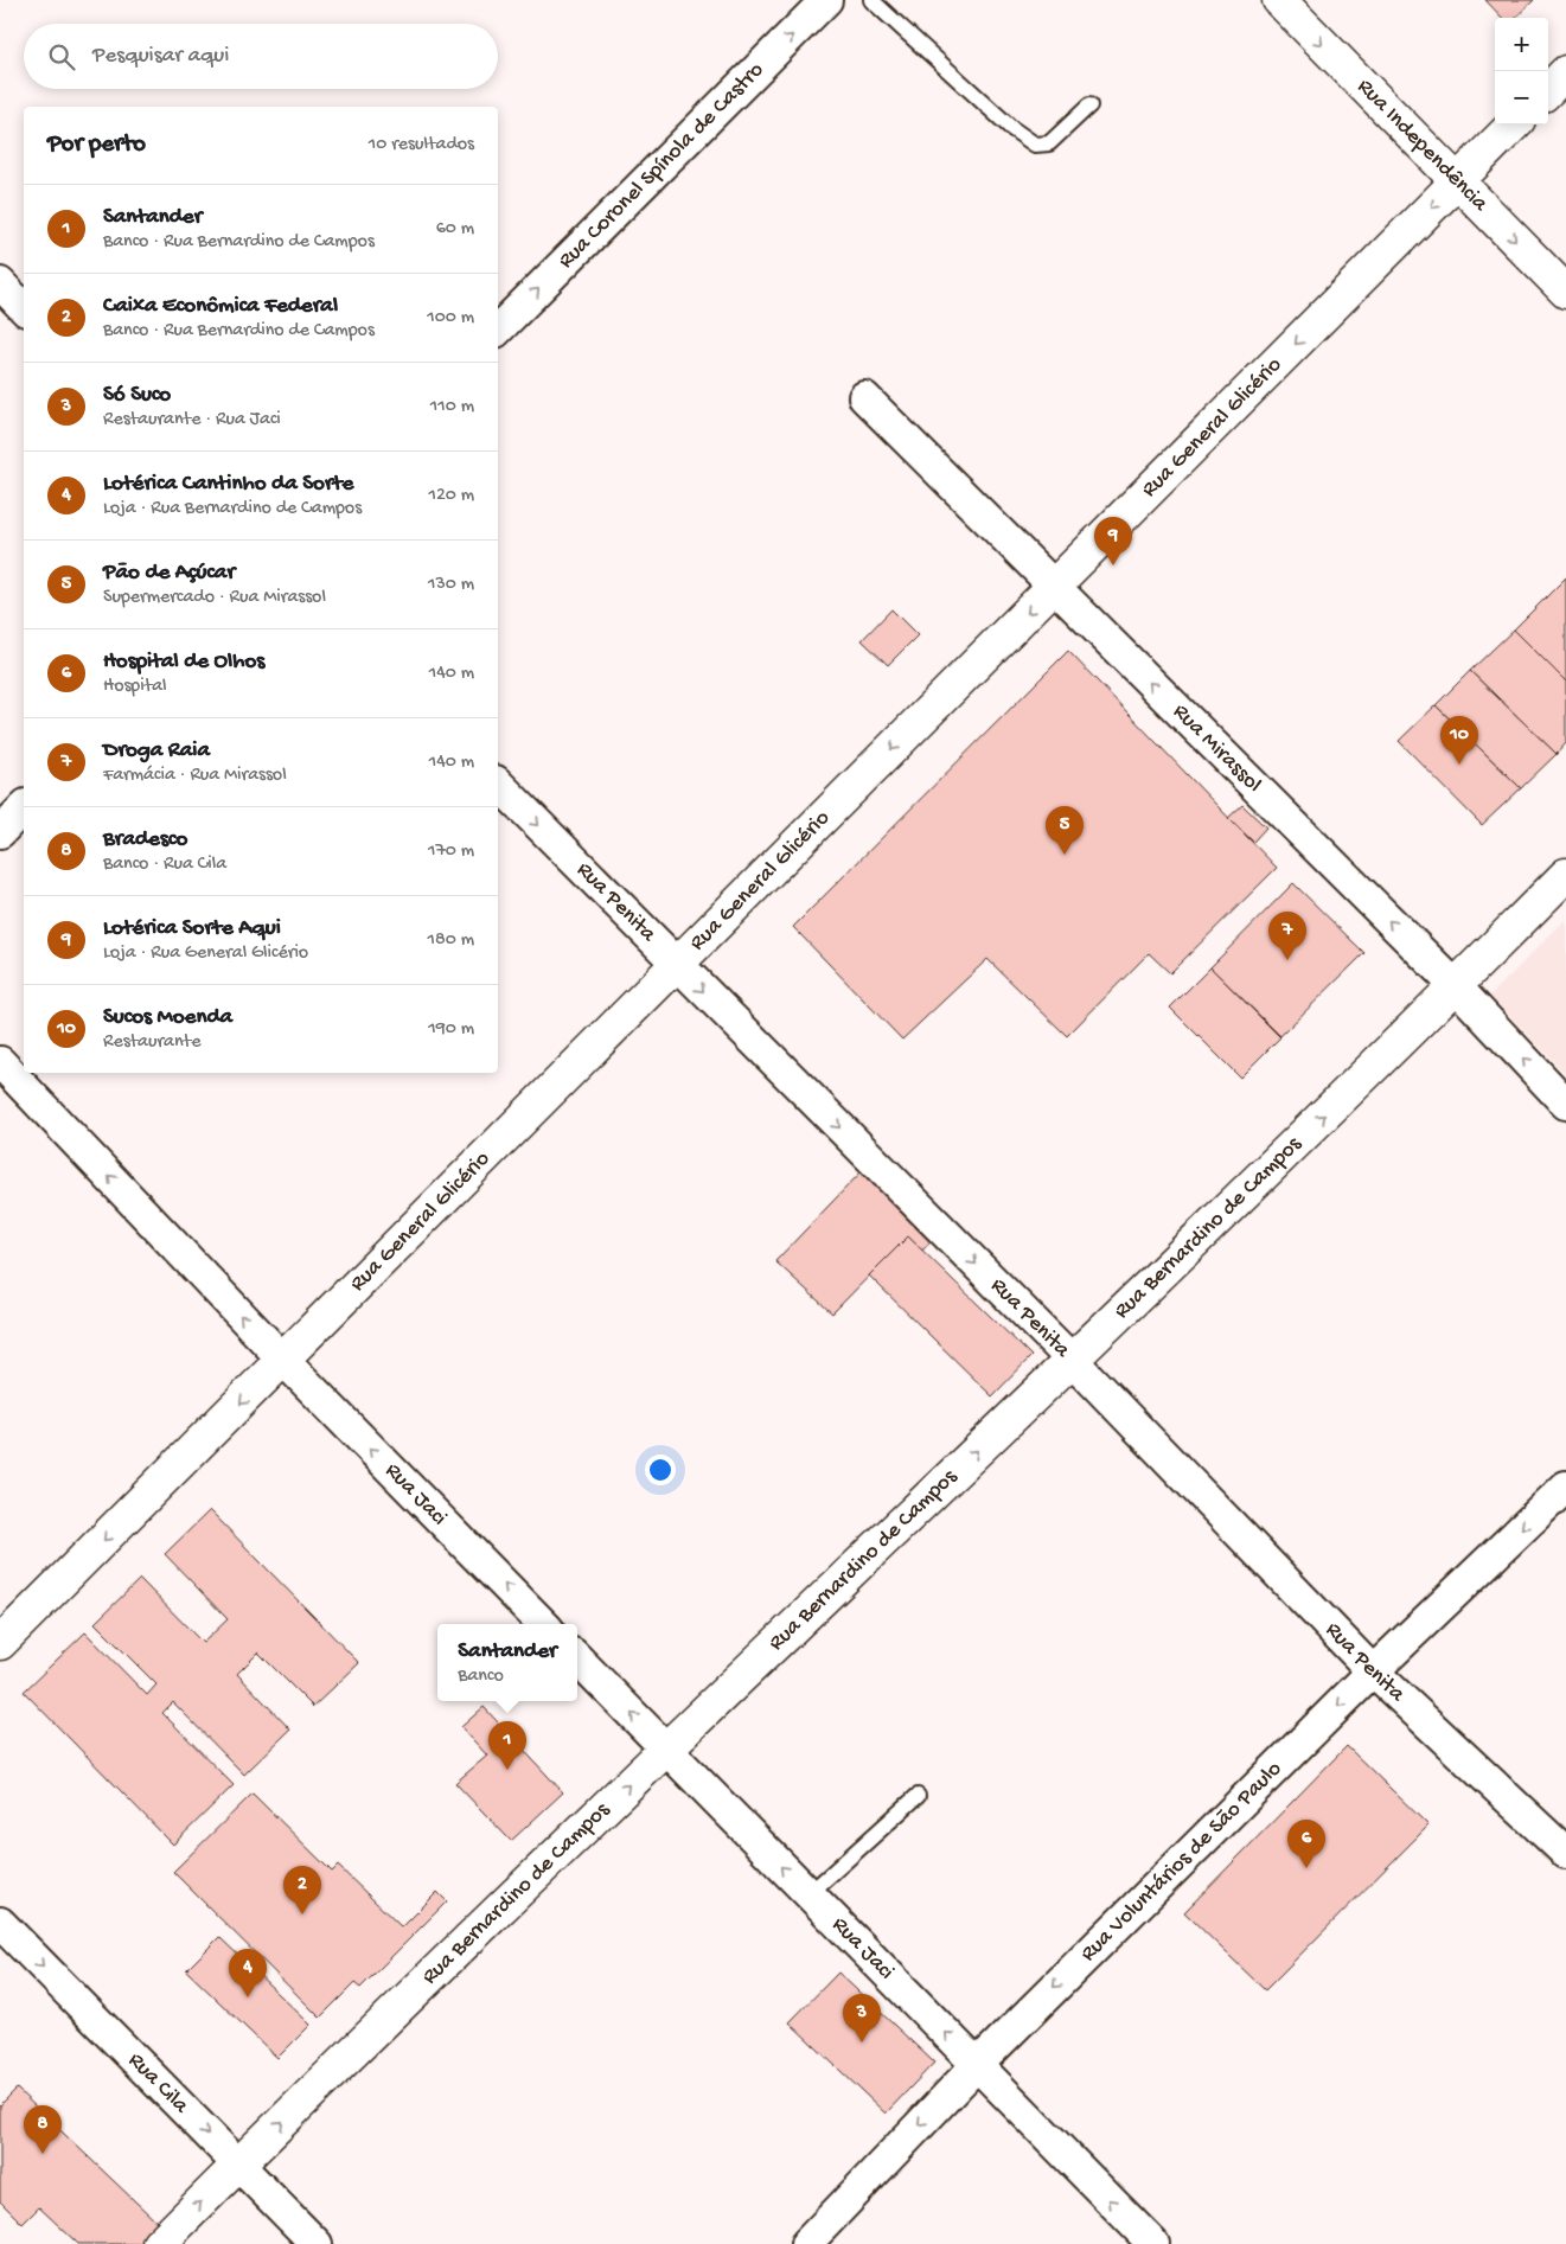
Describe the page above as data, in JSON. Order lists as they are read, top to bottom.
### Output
{
  "streets": {
    "street": [
      "Rua Independência",
      "Rua Coronel Spínola de Castro",
      "Rua General Glicério",
      "Rua Mirassol",
      "Rua Penita",
      "Rua Bernardino de Campos",
      "Rua Jaci",
      "Rua Voluntários de São Paulo",
      "Rua Cila"
    ]
  },
  "crossings": [
    ["Rua Independência", "Rua General Glicério"],
    ["Rua General Glicério", "Rua Mirassol"],
    ["Rua General Glicério", "Rua Penita"],
    ["Rua General Glicério", "Rua Jaci"],
    ["Rua Mirassol", "Rua Bernardino de Campos"],
    ["Rua Penita", "Rua Bernardino de Campos"],
    ["Rua Penita", "Rua Voluntários de São Paulo"],
    ["Rua Bernardino de Campos", "Rua Jaci"],
    ["Rua Bernardino de Campos", "Rua Cila"],
    ["Rua Jaci", "Rua Voluntários de São Paulo"]
  ],
  "one_way": [
    "Rua Independência",
    "Rua Coronel Spínola de Castro",
    "Rua General Glicério",
    "Rua Mirassol",
    "Rua Penita",
    "Rua Bernardino de Campos",
    "Rua Jaci",
    "Rua Voluntários de São Paulo",
    "Rua Cila"
  ],
  "page": {
    "map_buttons": ["+", "−"],
    "search": "Pesquisar aqui",
    "heading": ["Por perto", "10 resultados"],
    "list": [
      {
        "mark": "1",
        "name": "Santander",
        "note": "Banco · Rua Bernardino de Campos",
        "value": "60 m"
      },
      {
        "mark": "2",
        "name": "Caixa Econômica Federal",
        "note": "Banco · Rua Bernardino de Campos",
        "value": "100 m"
      },
      {
        "mark": "3",
        "name": "Só Suco",
        "note": "Restaurante · Rua Jaci",
        "value": "110 m"
      },
      {
        "mark": "4",
        "name": "Lotérica Cantinho da Sorte",
        "note": "Loja · Rua Bernardino de Campos",
        "value": "120 m"
      },
      {
        "mark": "5",
        "name": "Pão de Açúcar",
        "note": "Supermercado · Rua Mirassol",
        "value": "130 m"
      },
      {
        "mark": "6",
        "name": "Hospital de Olhos",
        "note": "Hospital",
        "value": "140 m"
      },
      {
        "mark": "7",
        "name": "Droga Raia",
        "note": "Farmácia · Rua Mirassol",
        "value": "140 m"
      },
      {
        "mark": "8",
        "name": "Bradesco",
        "note": "Banco · Rua Cila",
        "value": "170 m"
      },
      {
        "mark": "9",
        "name": "Lotérica Sorte Aqui",
        "note": "Loja · Rua General Glicério",
        "value": "180 m"
      },
      {
        "mark": "10",
        "name": "Sucos Moenda",
        "note": "Restaurante",
        "value": "190 m"
      }
    ],
    "pins": [
      "9",
      "10",
      "5",
      "7",
      "1",
      "6",
      "2",
      "4",
      "3",
      "8"
    ],
    "popup": ["Santander", "Banco"]
  }
}
